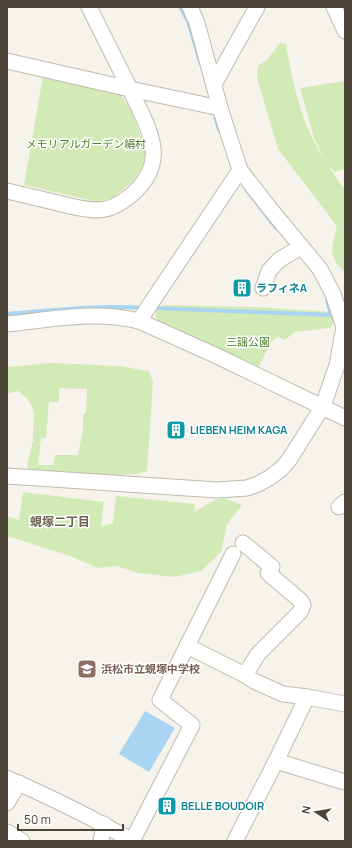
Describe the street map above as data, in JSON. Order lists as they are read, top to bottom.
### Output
{
  "districts": ["蜆塚二丁目"],
  "parks": ["メモリアルガーデン絹村", "三謡公園"],
  "places": {
    "building": ["ラフィネA", "LIEBEN HEIM KAGA", "BELLE BOUDOIR"],
    "school or university": ["浜松市立蜆塚中学校"]
  },
  "scale_bar": "50 m",
  "north": "left"
}
